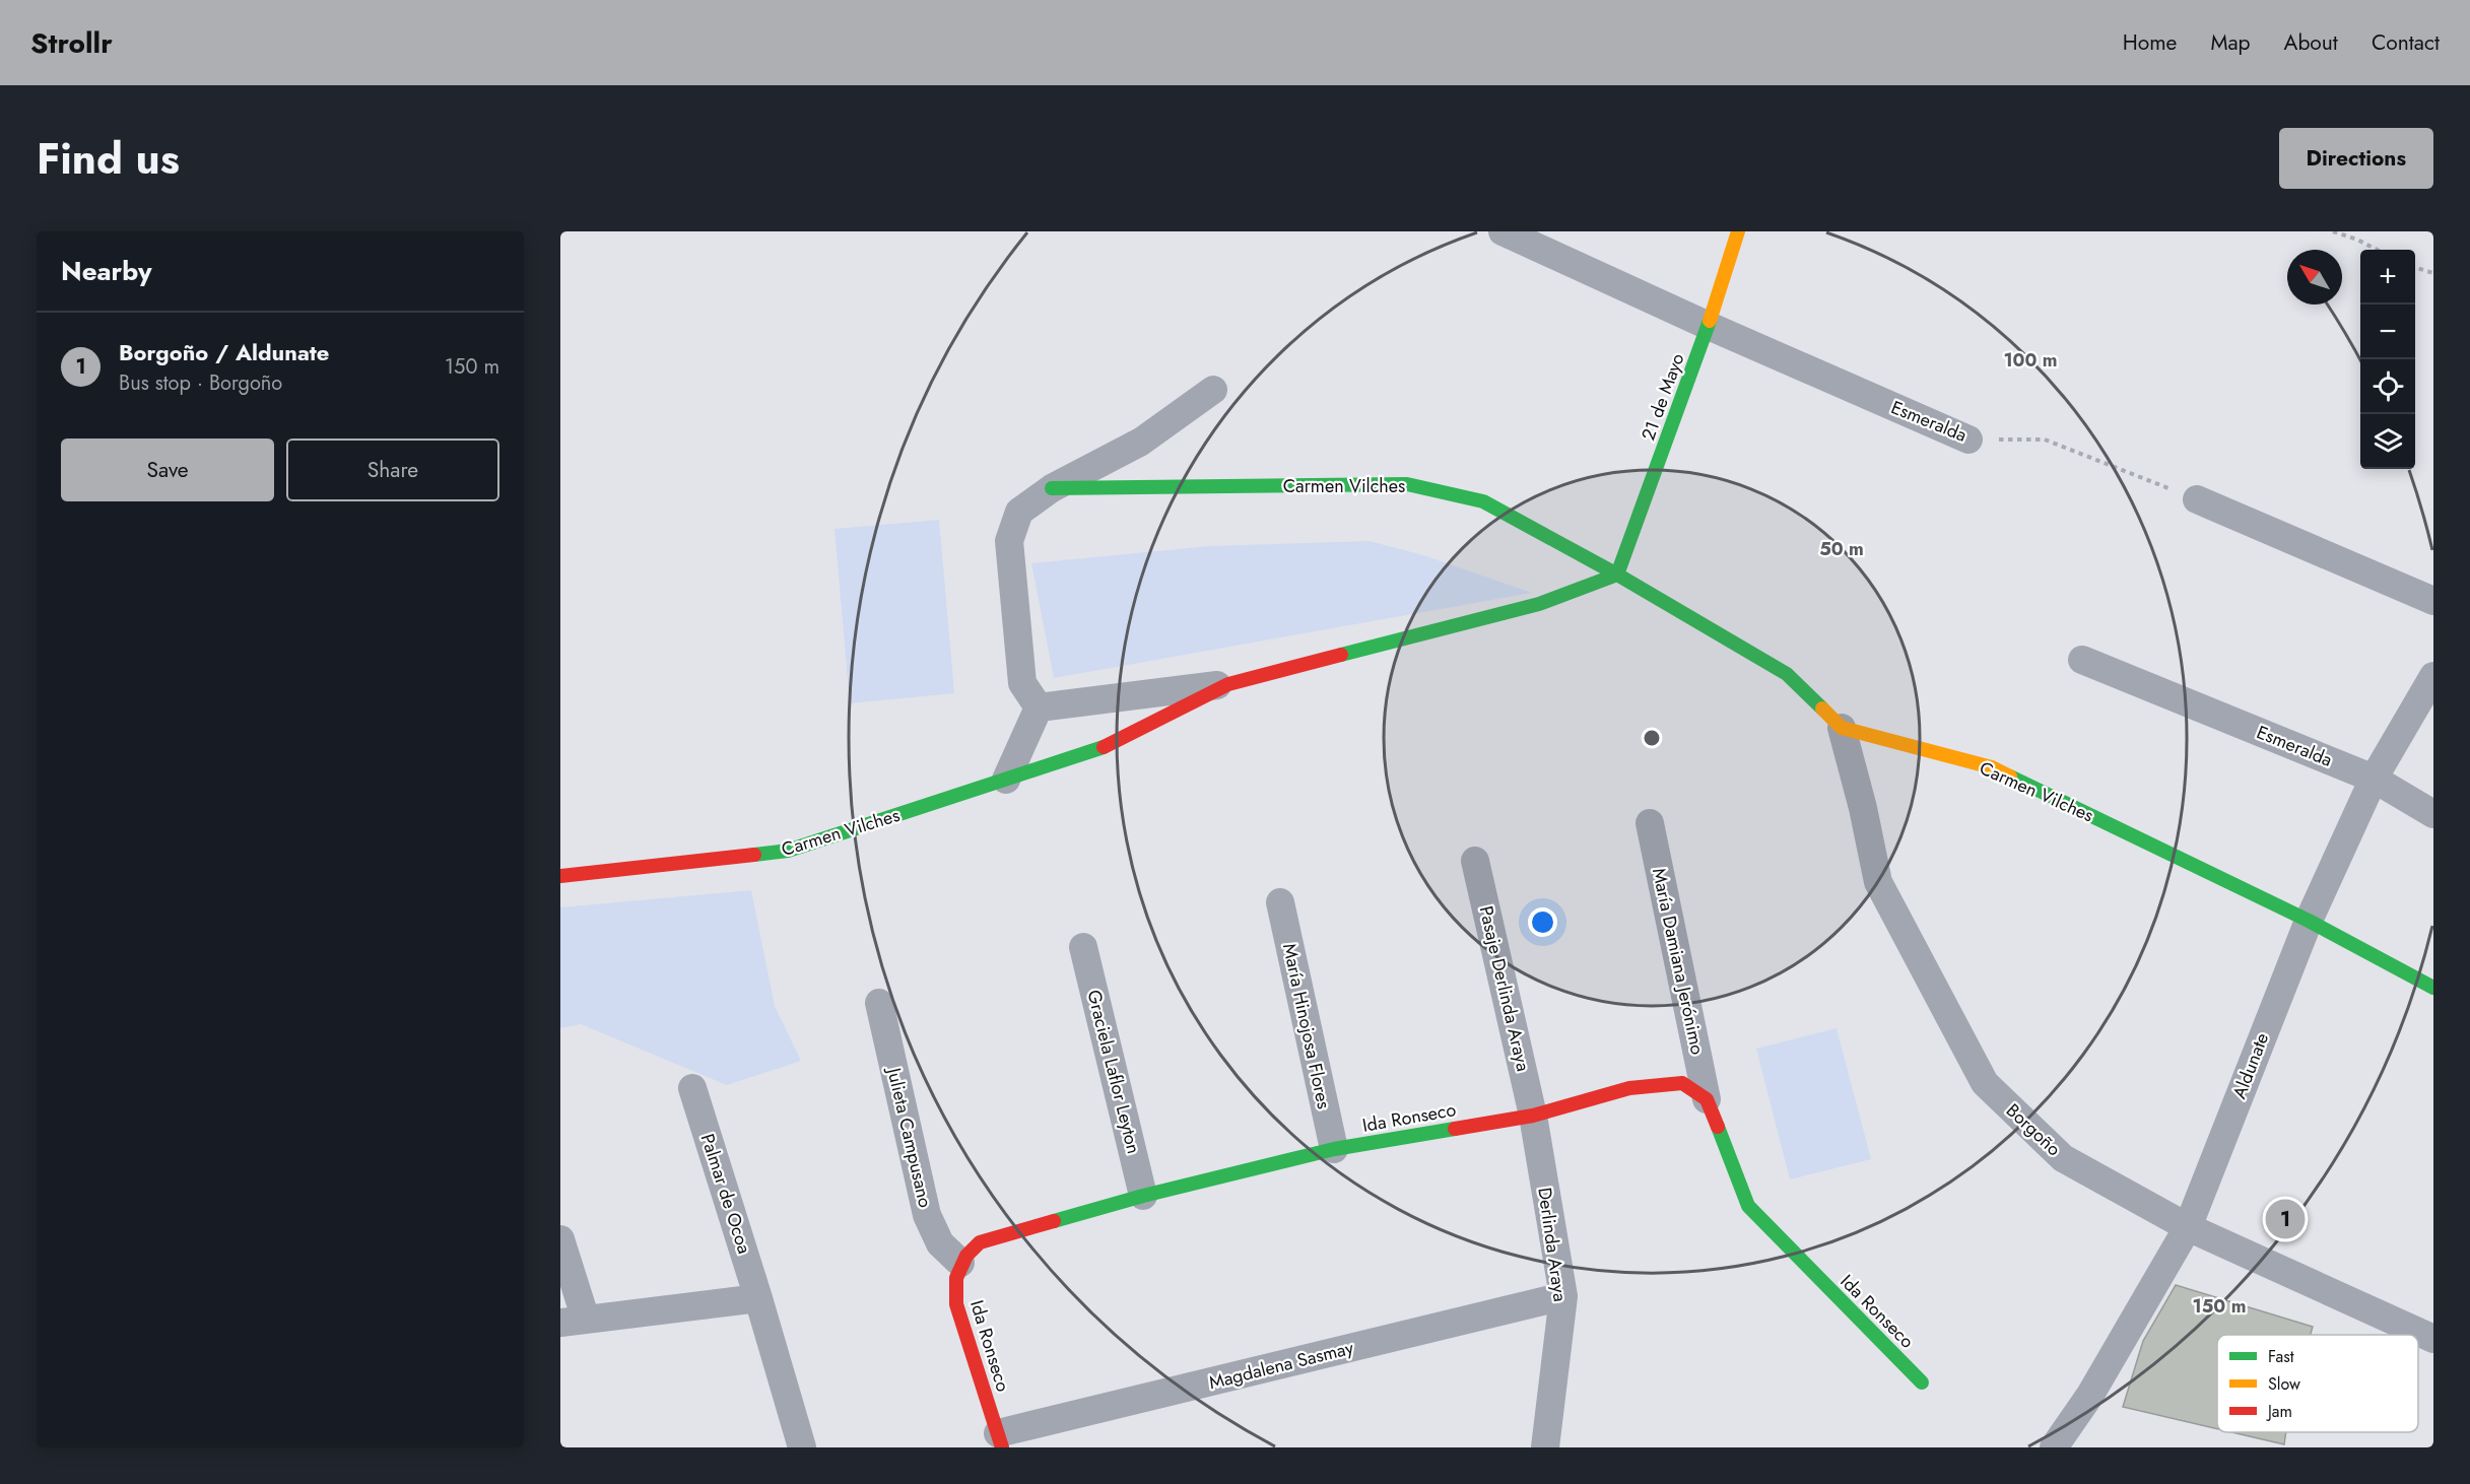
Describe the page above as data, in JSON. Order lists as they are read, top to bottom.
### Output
{
  "streets": {
    "street": [
      "21 de Mayo",
      "Esmeralda",
      "Carmen Vilches",
      "María Damiana Jerónimo",
      "Pasaje Derlinda Araya",
      "María Hinojosa Flores",
      "Aldunate",
      "Graciela Laflor Leyton",
      "Ida Ronseco",
      "Borgoño",
      "Julieta Campusano",
      "Palmar de Ocoa",
      "Derlinda Araya",
      "Magdalena Sasmay"
    ]
  },
  "crossings": [
    ["21 de Mayo", "Esmeralda"],
    ["21 de Mayo", "Carmen Vilches"],
    ["Esmeralda", "Aldunate"],
    ["Carmen Vilches", "Aldunate"],
    ["Carmen Vilches", "Borgoño"],
    ["María Damiana Jerónimo", "Ida Ronseco"],
    ["Pasaje Derlinda Araya", "Ida Ronseco"],
    ["Pasaje Derlinda Araya", "Derlinda Araya"],
    ["María Hinojosa Flores", "Ida Ronseco"],
    ["Aldunate", "Borgoño"],
    ["Graciela Laflor Leyton", "Ida Ronseco"],
    ["Ida Ronseco", "Julieta Campusano"],
    ["Ida Ronseco", "Derlinda Araya"],
    ["Ida Ronseco", "Magdalena Sasmay"],
    ["Derlinda Araya", "Magdalena Sasmay"]
  ],
  "legend": ["Fast", "Slow", "Jam"],
  "north": "top left",
  "page": {
    "header": "Strollr",
    "nav": [
      "Home",
      "Map",
      "About",
      "Contact"
    ],
    "title": "Find us",
    "buttons": [
      "Directions",
      ["Save", "Share"]
    ],
    "heading": "Nearby",
    "map_buttons": ["+", "−"],
    "list": [
      {
        "mark": "1",
        "name": "Borgoño / Aldunate",
        "note": "Bus stop · Borgoño",
        "value": "150 m"
      }
    ],
    "pins": "1"
  },
  "rings": ["100 m", "50 m", "150 m"]
}
